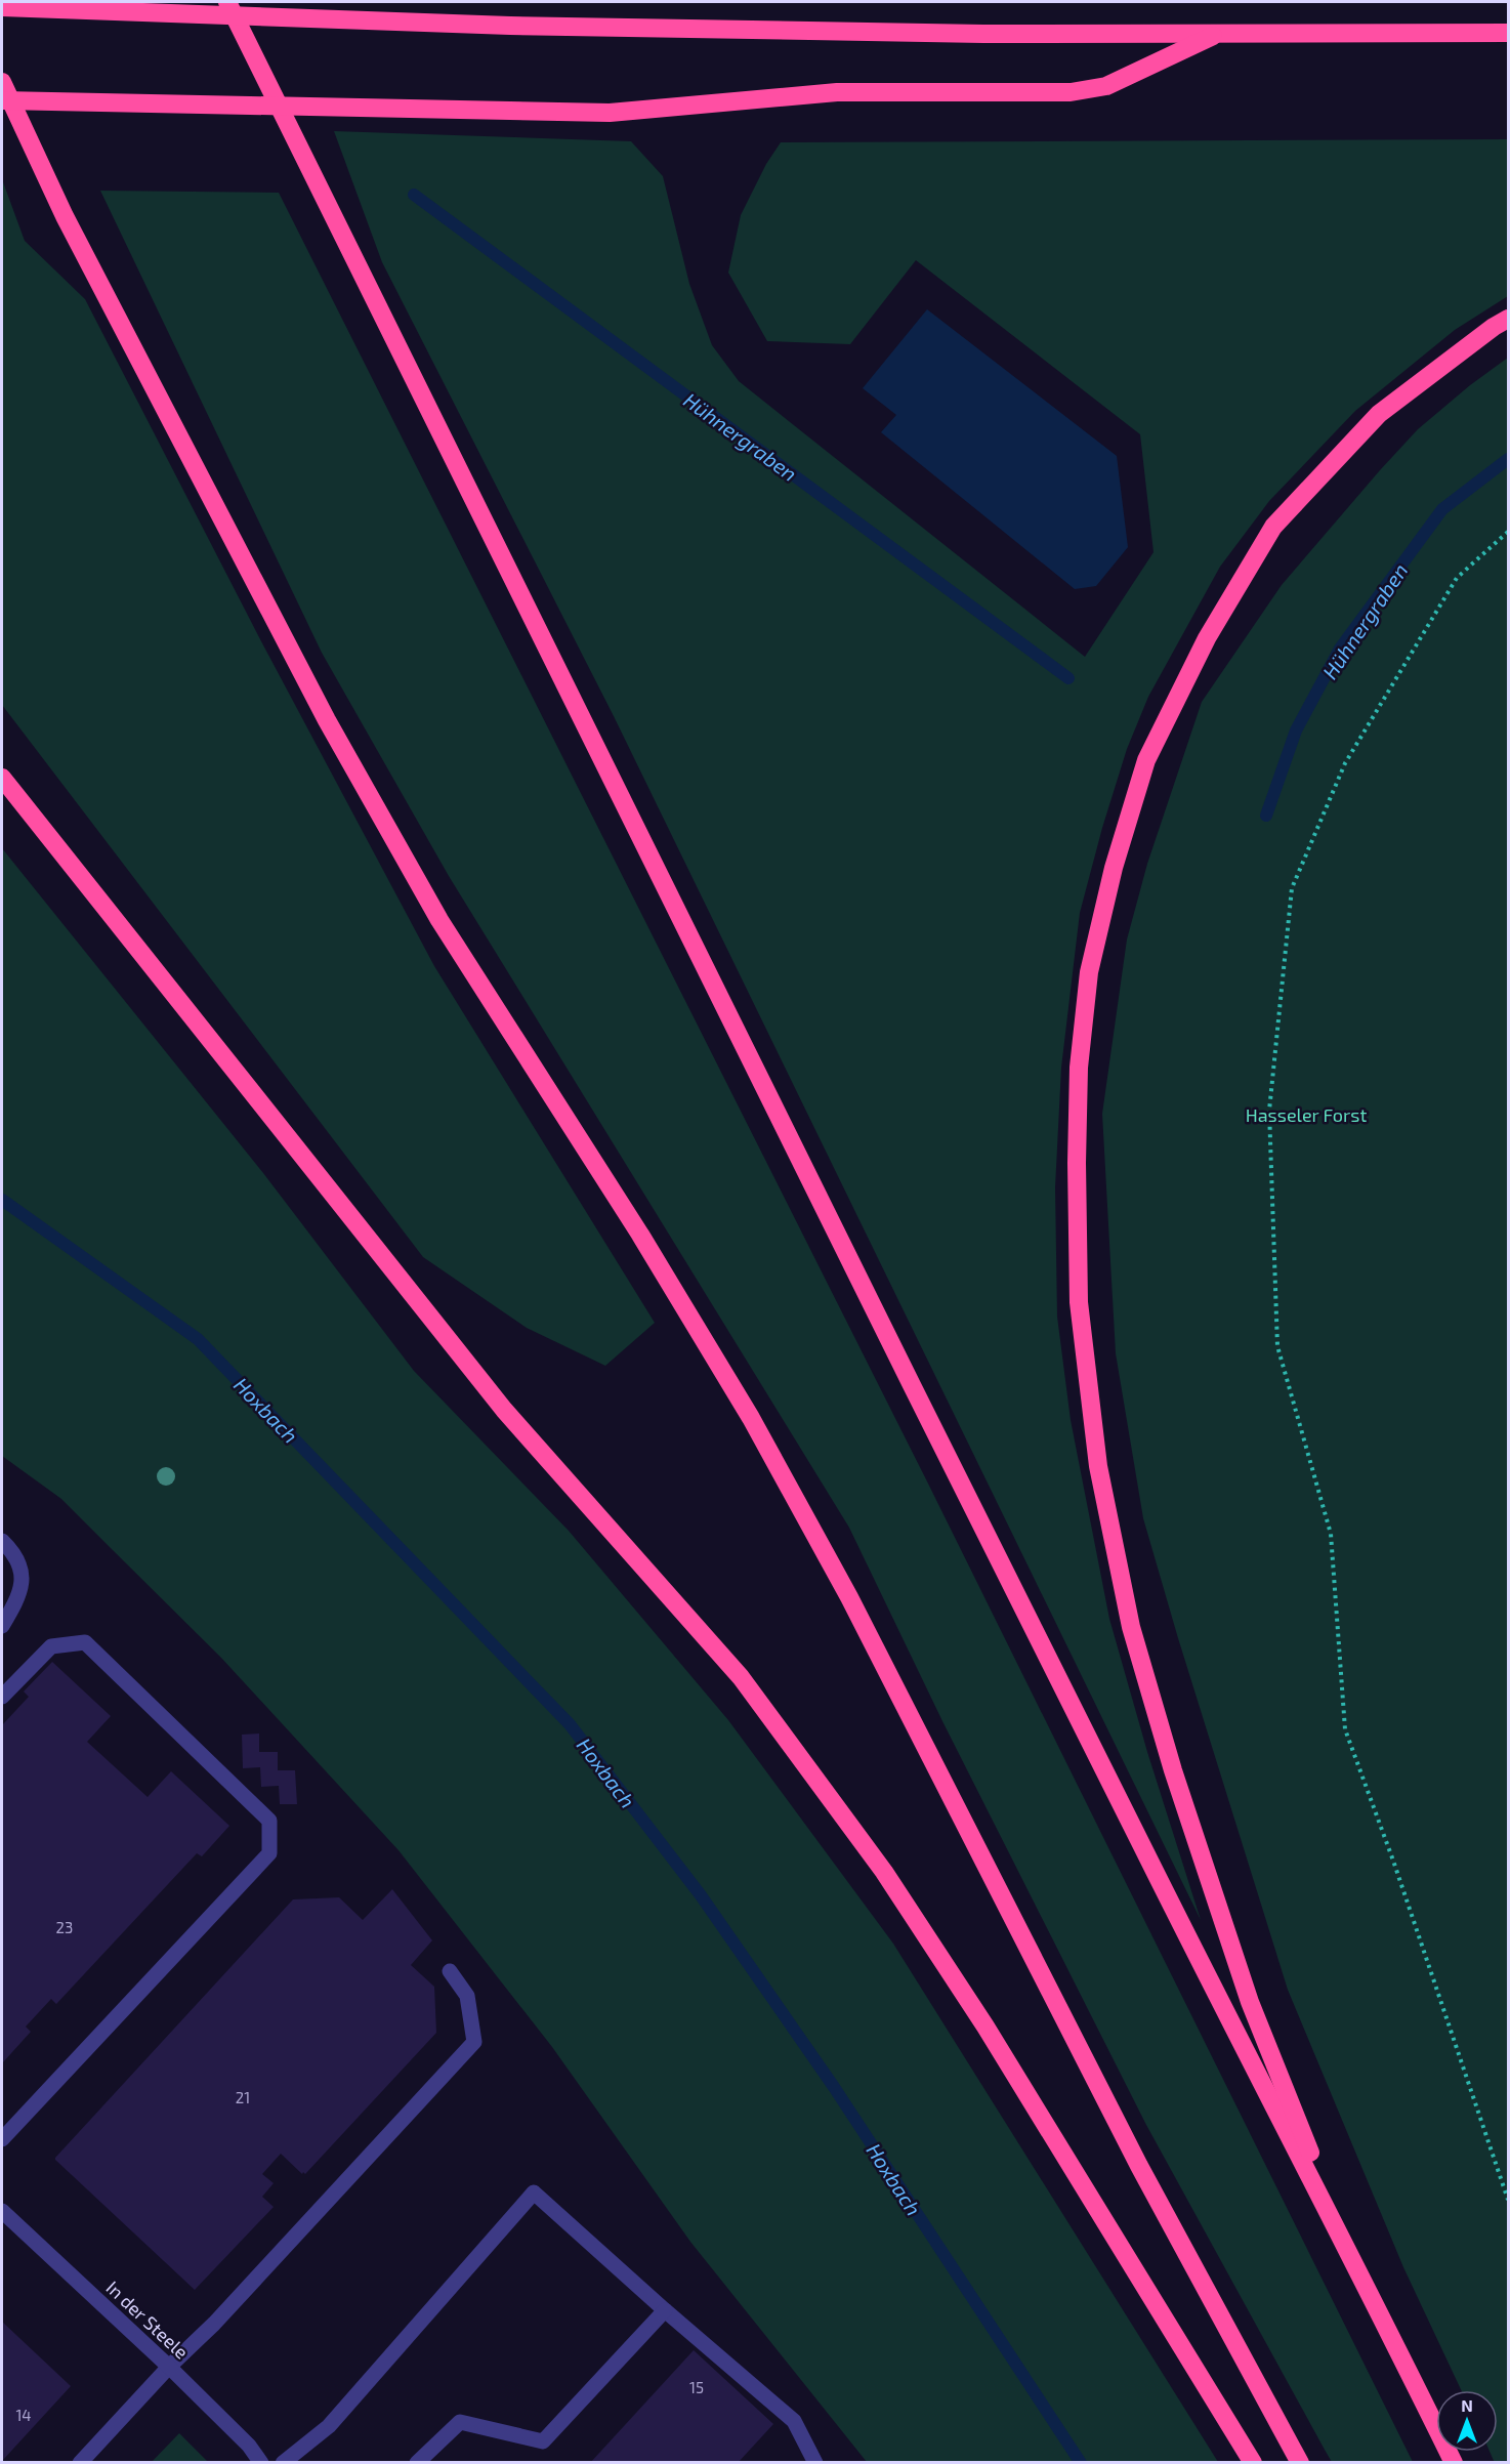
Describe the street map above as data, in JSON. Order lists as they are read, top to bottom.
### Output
{
  "streets": {
    "street": ["In der Steele"]
  },
  "water": ["Hühnergraben", "Hoxbach"],
  "parks": ["Hasseler Forst"],
  "house_numbers": [
    "23",
    "21",
    "15",
    "14"
  ],
  "north": "top"
}
